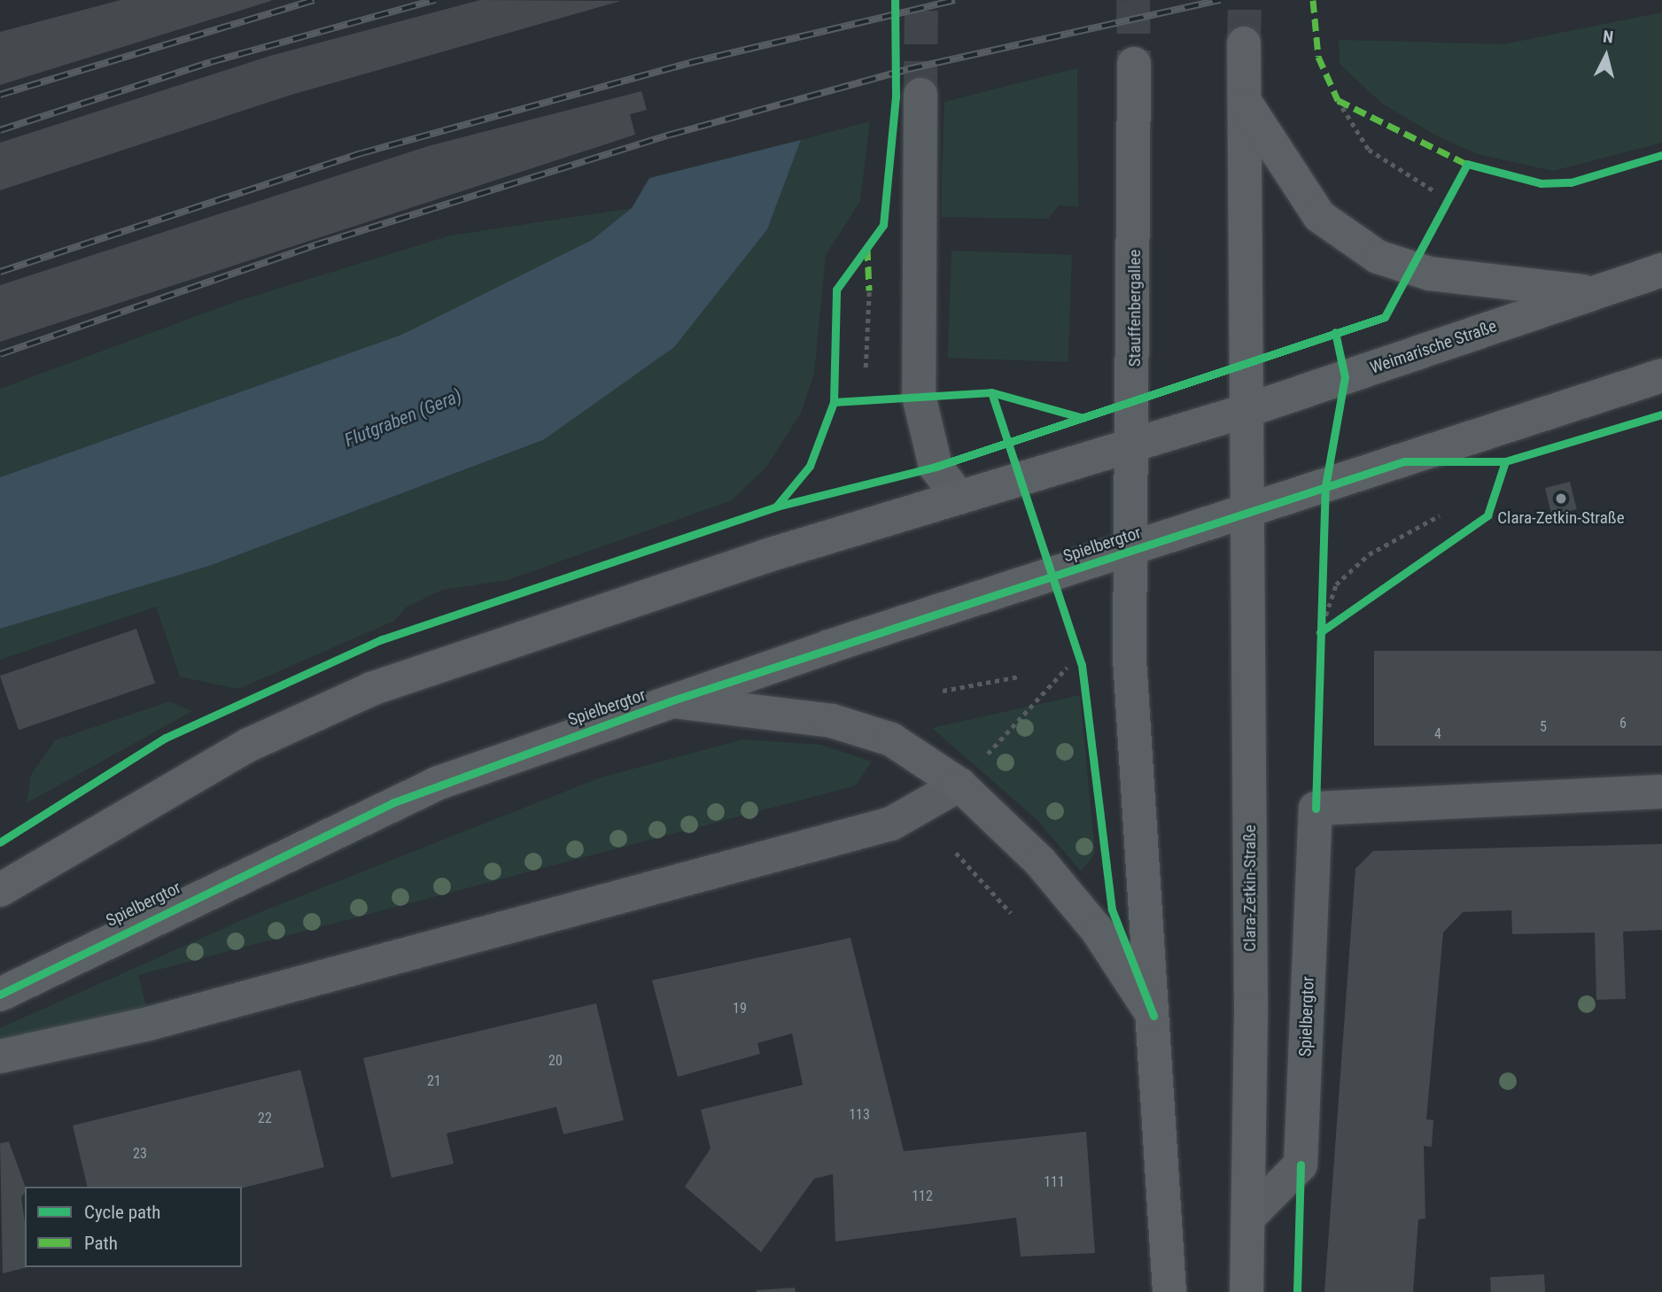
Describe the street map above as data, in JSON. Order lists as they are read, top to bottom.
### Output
{
  "streets": {
    "main road": [
      "Stauffenbergallee",
      "Weimarische Straße",
      "Spielbergtor",
      "Clara-Zetkin-Straße"
    ]
  },
  "crossings": [
    ["Stauffenbergallee", "Weimarische Straße"],
    ["Stauffenbergallee", "Spielbergtor"],
    ["Weimarische Straße", "Clara-Zetkin-Straße"],
    ["Spielbergtor", "Clara-Zetkin-Straße"]
  ],
  "water": ["Flutgraben (Gera)"],
  "places": ["Clara-Zetkin-Straße"],
  "house_numbers": [
    "6",
    "5",
    "4",
    "19",
    "20",
    "21",
    "113",
    "22",
    "23",
    "111",
    "112"
  ],
  "legend": ["Cycle path", "Path"],
  "north": "top"
}
